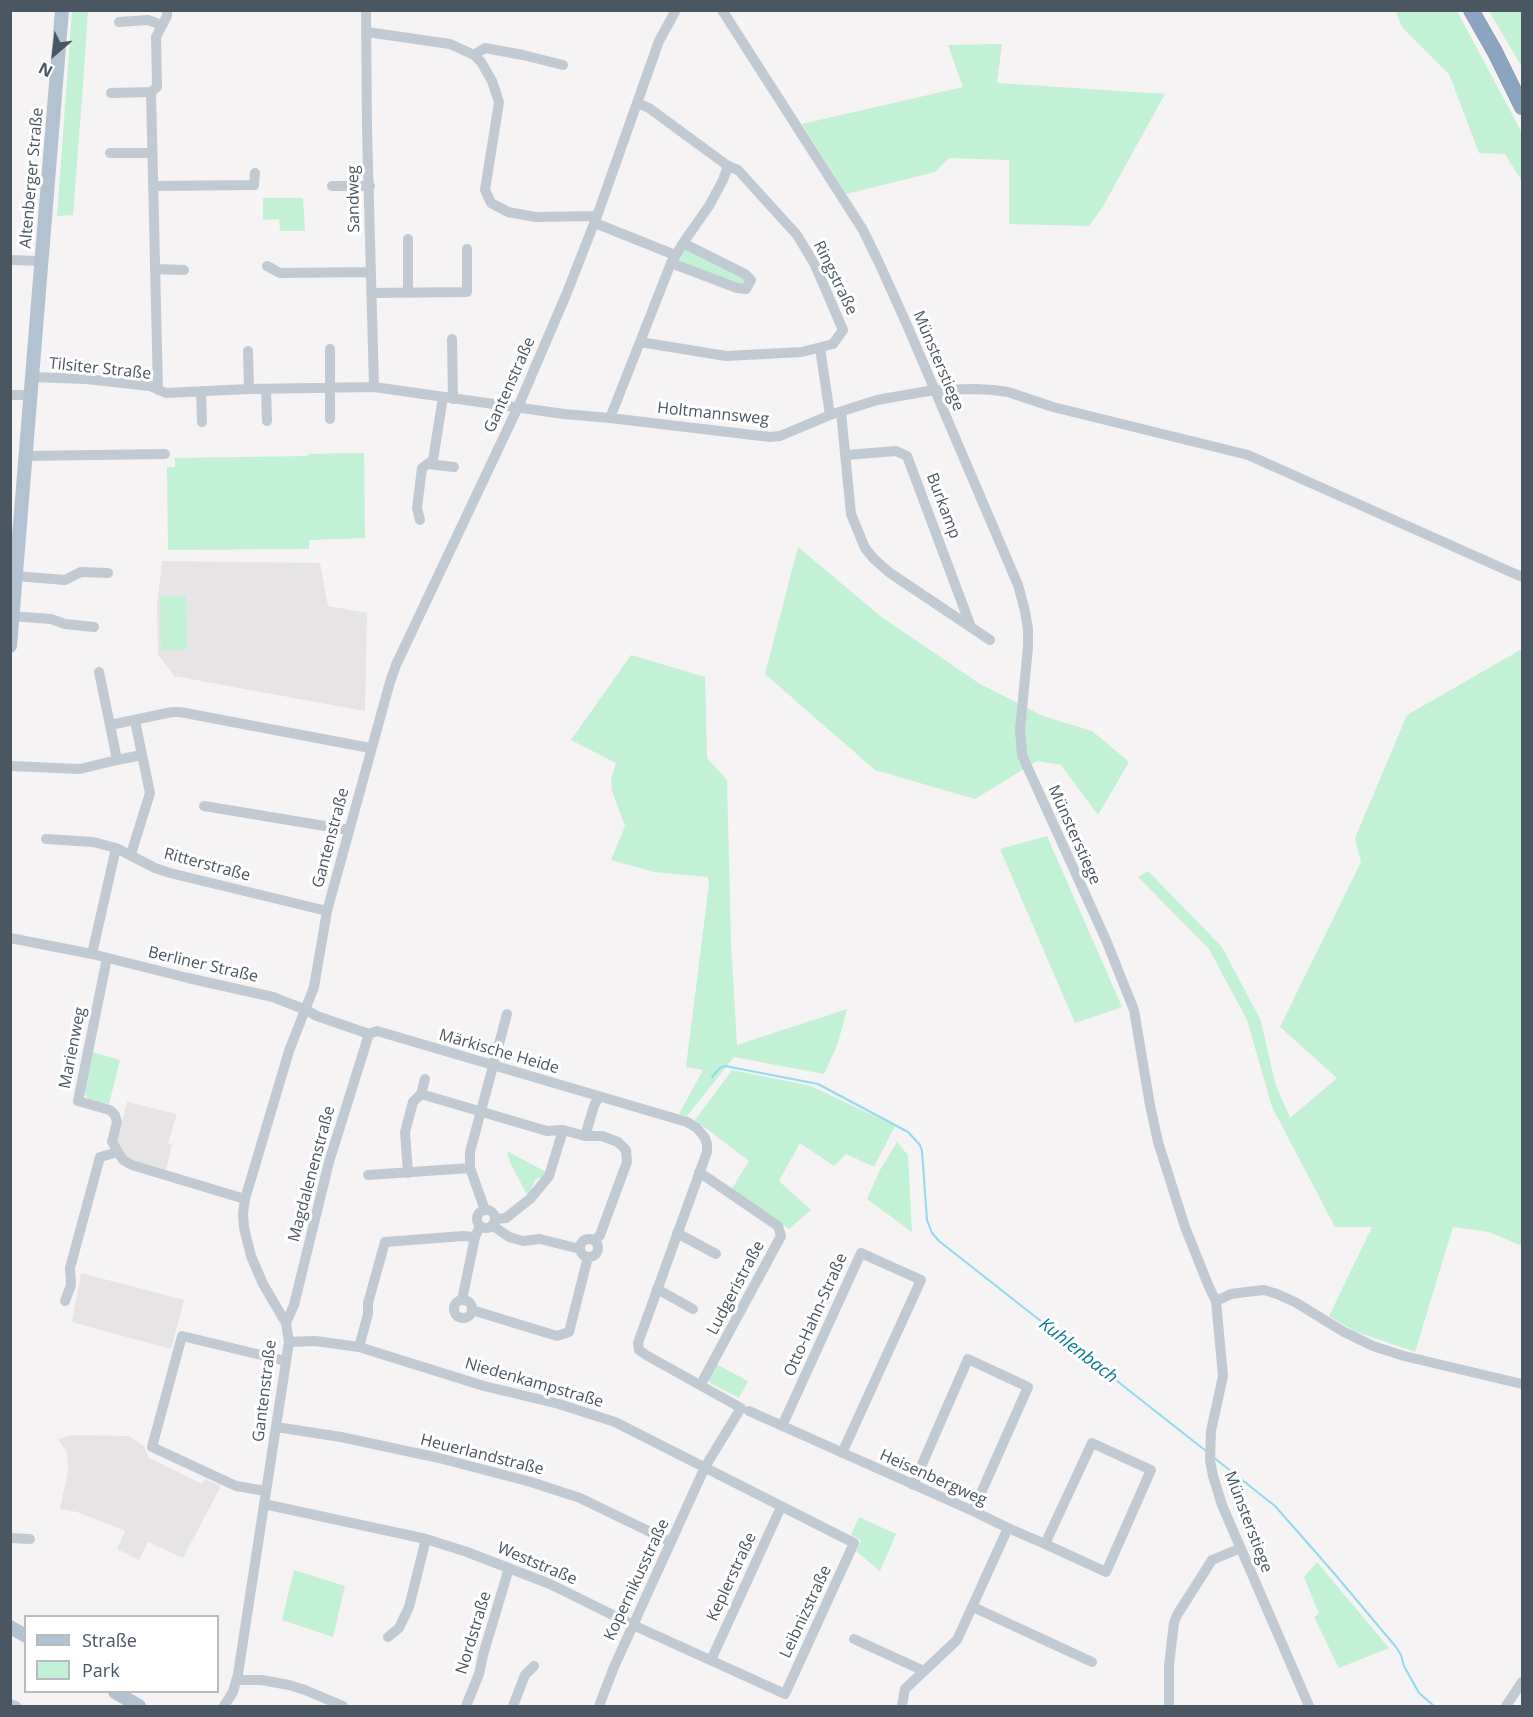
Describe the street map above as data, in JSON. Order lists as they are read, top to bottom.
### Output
{
  "streets": {
    "main road": ["Altenberger Straße"],
    "street": [
      "Sandweg",
      "Ringstraße",
      "Münsterstiege",
      "Tilsiter Straße",
      "Gantenstraße",
      "Holtmannsweg",
      "Burkamp",
      "Ritterstraße",
      "Berliner Straße",
      "Marienweg",
      "Märkische Heide",
      "Magdalenenstraße",
      "Ludgeristraße",
      "Otto-Hahn-Straße",
      "Niedenkampstraße",
      "Heuerlandstraße",
      "Heisenbergweg",
      "Weststraße",
      "Keplerstraße",
      "Kopernikusstraße",
      "Leibnizstraße",
      "Nordstraße"
    ]
  },
  "crossings": [
    ["Altenberger Straße", "Tilsiter Straße"],
    ["Sandweg", "Tilsiter Straße"],
    ["Ringstraße", "Gantenstraße"],
    ["Münsterstiege", "Holtmannsweg"],
    ["Tilsiter Straße", "Gantenstraße"],
    ["Tilsiter Straße", "Holtmannsweg"],
    ["Gantenstraße", "Holtmannsweg"],
    ["Gantenstraße", "Ritterstraße"],
    ["Gantenstraße", "Berliner Straße"],
    ["Gantenstraße", "Märkische Heide"],
    ["Gantenstraße", "Magdalenenstraße"],
    ["Gantenstraße", "Niedenkampstraße"],
    ["Gantenstraße", "Heuerlandstraße"],
    ["Gantenstraße", "Weststraße"],
    ["Berliner Straße", "Marienweg"],
    ["Berliner Straße", "Märkische Heide"],
    ["Märkische Heide", "Magdalenenstraße"],
    ["Märkische Heide", "Ludgeristraße"],
    ["Otto-Hahn-Straße", "Heisenbergweg"],
    ["Niedenkampstraße", "Keplerstraße"],
    ["Niedenkampstraße", "Kopernikusstraße"],
    ["Niedenkampstraße", "Leibnizstraße"],
    ["Heuerlandstraße", "Kopernikusstraße"],
    ["Weststraße", "Keplerstraße"],
    ["Weststraße", "Kopernikusstraße"],
    ["Weststraße", "Leibnizstraße"],
    ["Weststraße", "Nordstraße"]
  ],
  "water": ["Kuhlenbach"],
  "legend": ["Straße", "Park"],
  "north": "bottom left"
}
